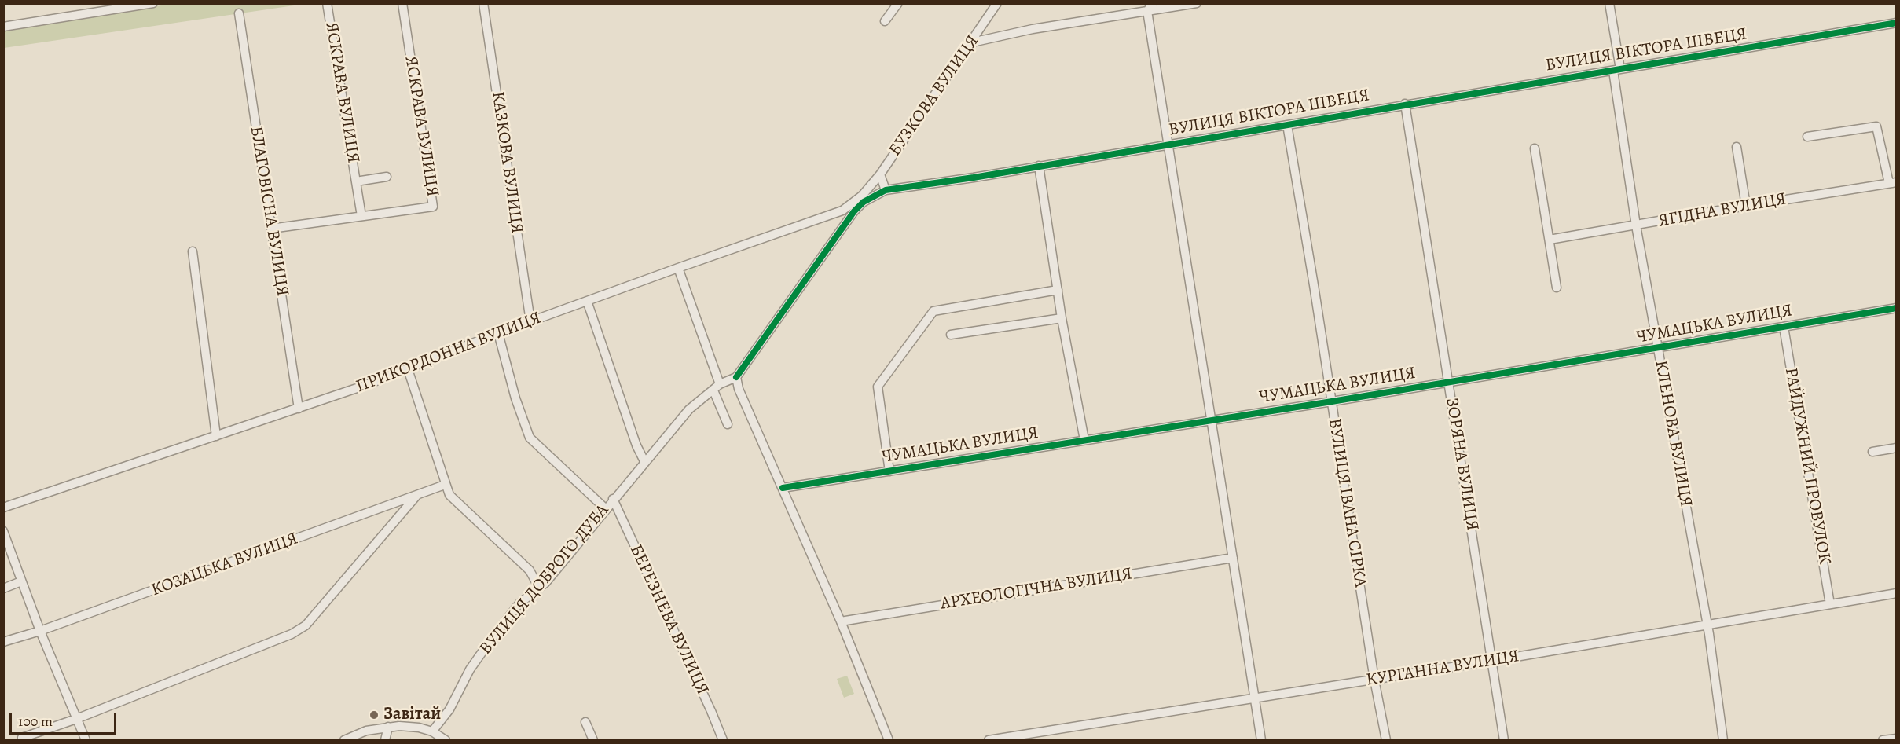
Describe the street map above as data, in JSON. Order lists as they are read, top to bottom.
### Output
{
  "streets": {
    "street": [
      "ВУЛИЦЯ ВІКТОРА ШВЕЦЯ",
      "ЯСКРАВА ВУЛИЦЯ",
      "БУЗКОВА ВУЛИЦЯ",
      "КАЗКОВА ВУЛИЦЯ",
      "ЯГІДНА ВУЛИЦЯ",
      "БЛАГОВІСНА ВУЛИЦЯ",
      "ЧУМАЦЬКА ВУЛИЦЯ",
      "ПРИКОРДОННА ВУЛИЦЯ",
      "КЛЕНОВА ВУЛИЦЯ",
      "ЗОРЯНА ВУЛИЦЯ",
      "РАЙДУЖНИЙ ПРОВУЛОК",
      "ВУЛИЦЯ ІВАНА СІРКА",
      "КОЗАЦЬКА ВУЛИЦЯ",
      "ВУЛИЦЯ ДОБРОГО ДУБА",
      "АРХЕОЛОГІЧНА ВУЛИЦЯ",
      "БЕРЕЗНЕВА ВУЛИЦЯ",
      "КУРГАННА ВУЛИЦЯ"
    ]
  },
  "crossings": [
    ["ВУЛИЦЯ ВІКТОРА ШВЕЦЯ", "БУЗКОВА ВУЛИЦЯ"],
    ["ВУЛИЦЯ ВІКТОРА ШВЕЦЯ", "КЛЕНОВА ВУЛИЦЯ"],
    ["ВУЛИЦЯ ВІКТОРА ШВЕЦЯ", "ЗОРЯНА ВУЛИЦЯ"],
    ["ВУЛИЦЯ ВІКТОРА ШВЕЦЯ", "ВУЛИЦЯ ІВАНА СІРКА"],
    ["ВУЛИЦЯ ВІКТОРА ШВЕЦЯ", "ВУЛИЦЯ ДОБРОГО ДУБА"],
    ["БУЗКОВА ВУЛИЦЯ", "ПРИКОРДОННА ВУЛИЦЯ"],
    ["КАЗКОВА ВУЛИЦЯ", "ПРИКОРДОННА ВУЛИЦЯ"],
    ["ЯГІДНА ВУЛИЦЯ", "КЛЕНОВА ВУЛИЦЯ"],
    ["БЛАГОВІСНА ВУЛИЦЯ", "ПРИКОРДОННА ВУЛИЦЯ"],
    ["ЧУМАЦЬКА ВУЛИЦЯ", "КЛЕНОВА ВУЛИЦЯ"],
    ["ЧУМАЦЬКА ВУЛИЦЯ", "ЗОРЯНА ВУЛИЦЯ"],
    ["ЧУМАЦЬКА ВУЛИЦЯ", "РАЙДУЖНИЙ ПРОВУЛОК"],
    ["ЧУМАЦЬКА ВУЛИЦЯ", "ВУЛИЦЯ ІВАНА СІРКА"],
    ["КЛЕНОВА ВУЛИЦЯ", "КУРГАННА ВУЛИЦЯ"],
    ["ЗОРЯНА ВУЛИЦЯ", "КУРГАННА ВУЛИЦЯ"],
    ["РАЙДУЖНИЙ ПРОВУЛОК", "КУРГАННА ВУЛИЦЯ"],
    ["ВУЛИЦЯ ІВАНА СІРКА", "КУРГАННА ВУЛИЦЯ"],
    ["ВУЛИЦЯ ДОБРОГО ДУБА", "БЕРЕЗНЕВА ВУЛИЦЯ"]
  ],
  "places": ["Завітай"],
  "scale_bar": "100 m"
}
